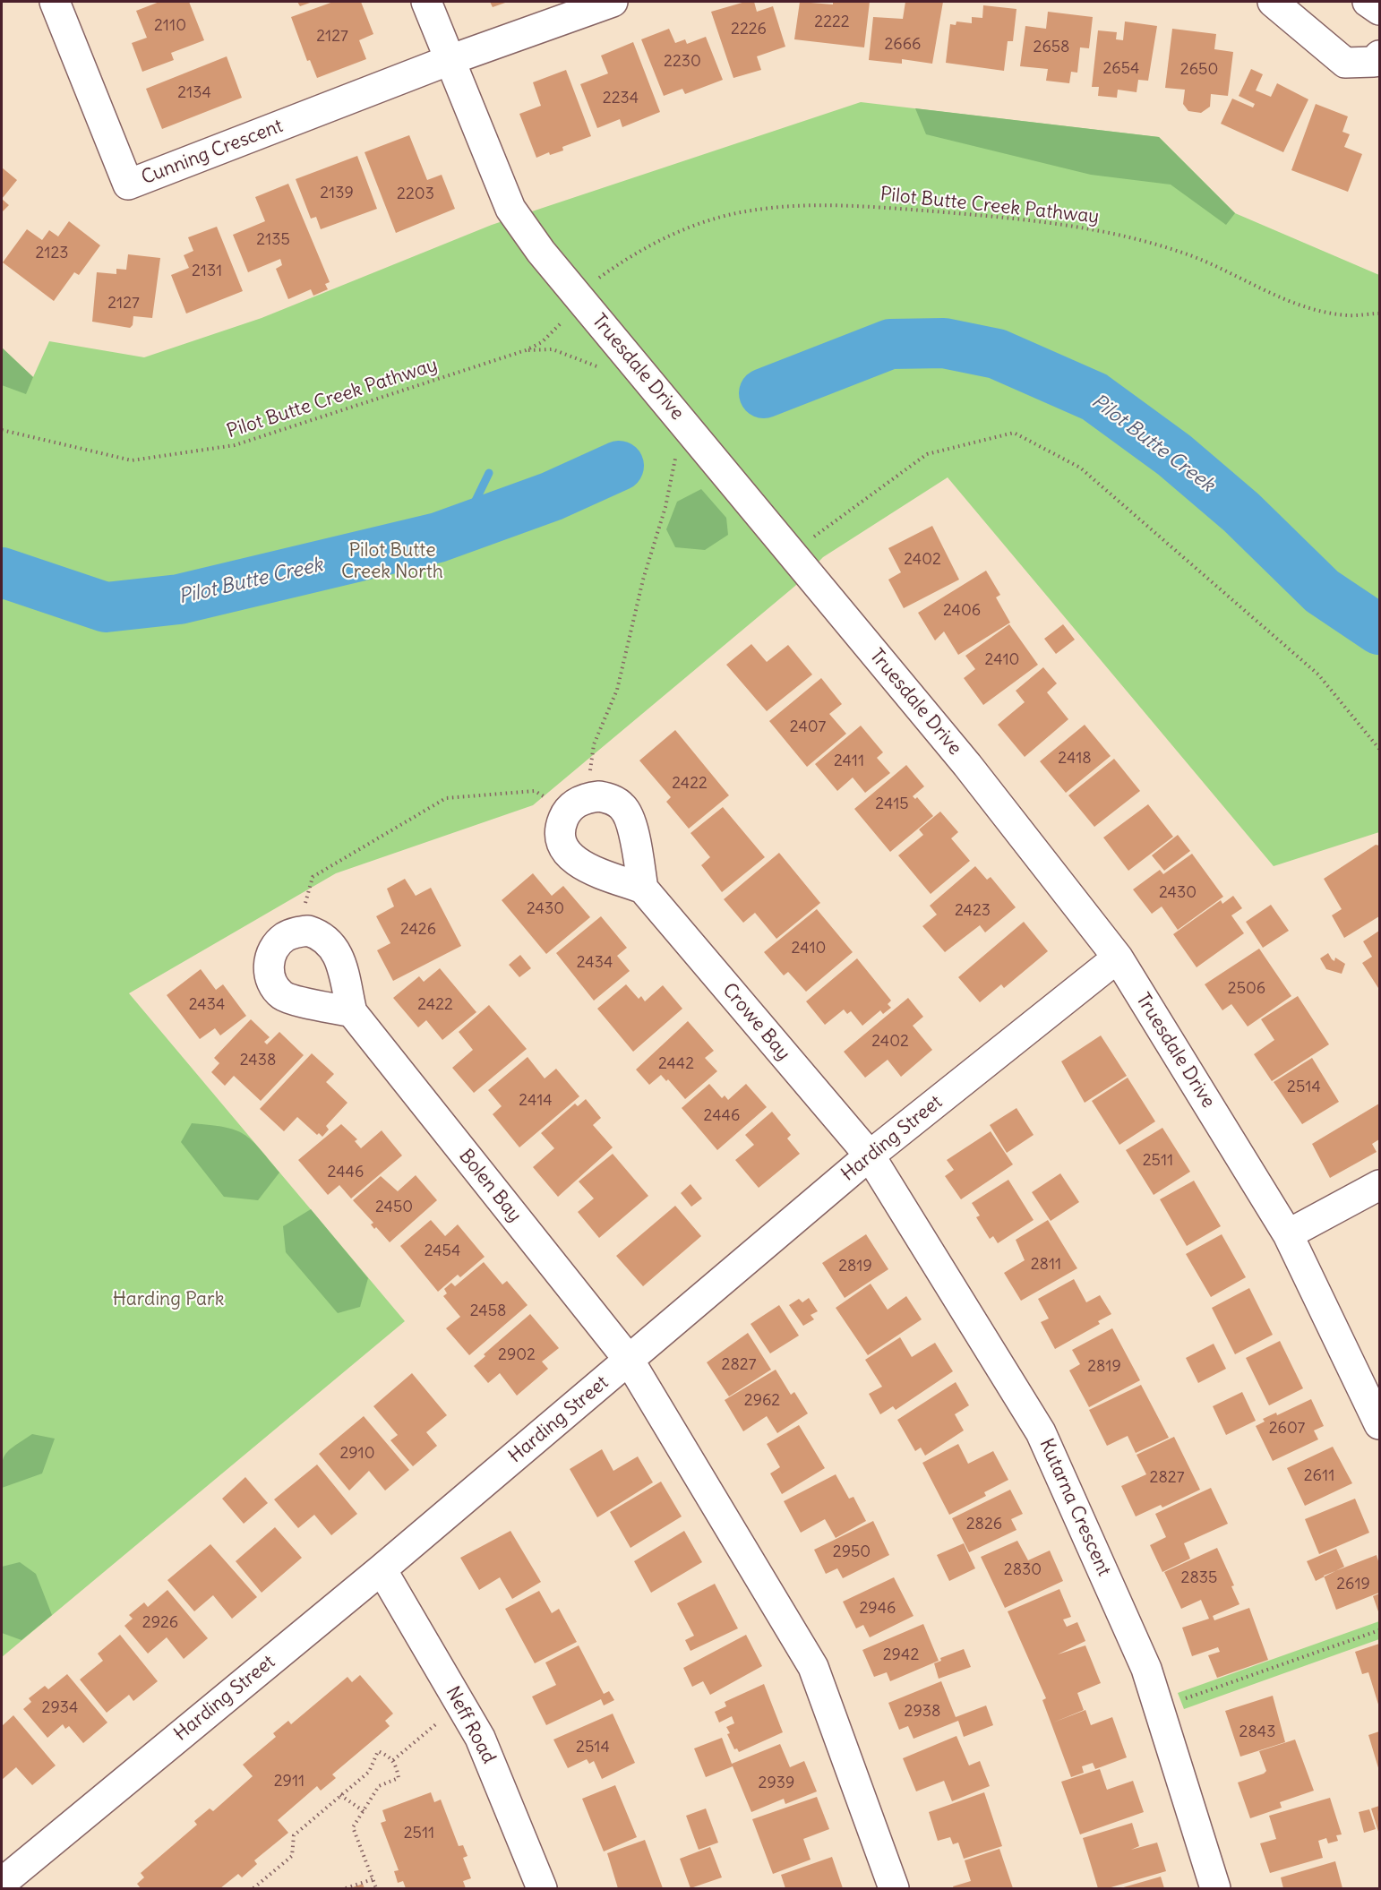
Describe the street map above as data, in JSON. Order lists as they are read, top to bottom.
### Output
{
  "streets": {
    "street": [
      "Cunning Crescent",
      "Truesdale Drive",
      "Crowe Bay",
      "Harding Street",
      "Bolen Bay",
      "Kutarna Crescent",
      "Neff Road"
    ],
    "path": ["Pilot Butte Creek Pathway"]
  },
  "crossings": [
    ["Cunning Crescent", "Truesdale Drive"],
    ["Truesdale Drive", "Harding Street"],
    ["Crowe Bay", "Harding Street"],
    ["Crowe Bay", "Kutarna Crescent"],
    ["Harding Street", "Bolen Bay"],
    ["Harding Street", "Kutarna Crescent"],
    ["Harding Street", "Neff Road"]
  ],
  "water": ["Pilot Butte Creek"],
  "parks": ["Pilot Butte Creek North", "Harding Park"],
  "house_numbers": [
    "2222",
    "2110",
    "2226",
    "2127",
    "2666",
    "2658",
    "2230",
    "2654",
    "2650",
    "2134",
    "2234",
    "2139",
    "2203",
    "2135",
    "2123",
    "2131",
    "2127",
    "2402",
    "2406",
    "2410",
    "2407",
    "2418",
    "2411",
    "2422",
    "2415",
    "2430",
    "2430",
    "2423",
    "2426",
    "2410",
    "2434",
    "2506",
    "2434",
    "2422",
    "2402",
    "2438",
    "2442",
    "2514",
    "2414",
    "2446",
    "2511",
    "2446",
    "2450",
    "2454",
    "2811",
    "2819",
    "2458",
    "2902",
    "2827",
    "2819",
    "2962",
    "2607",
    "2910",
    "2611",
    "2827",
    "2826",
    "2950",
    "2830",
    "2835",
    "2619",
    "2946",
    "2926",
    "2942",
    "2934",
    "2938",
    "2843",
    "2514",
    "2911",
    "2939",
    "2511"
  ]
}
